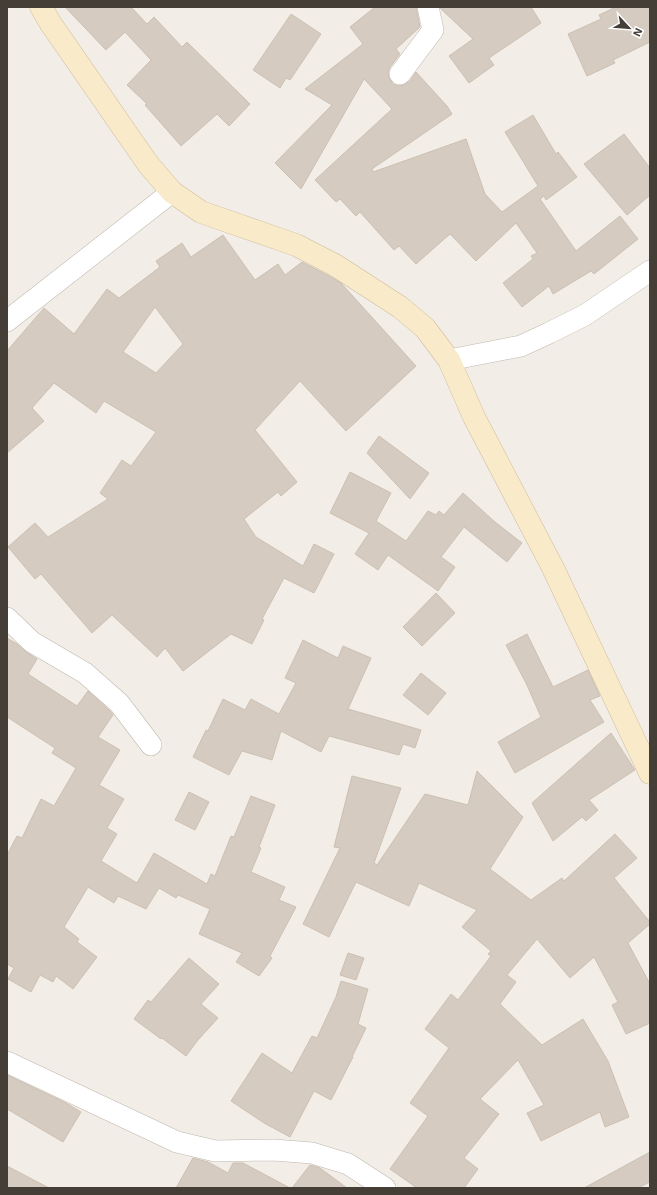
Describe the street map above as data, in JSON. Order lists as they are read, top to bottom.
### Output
{
  "north": "bottom right"
}
